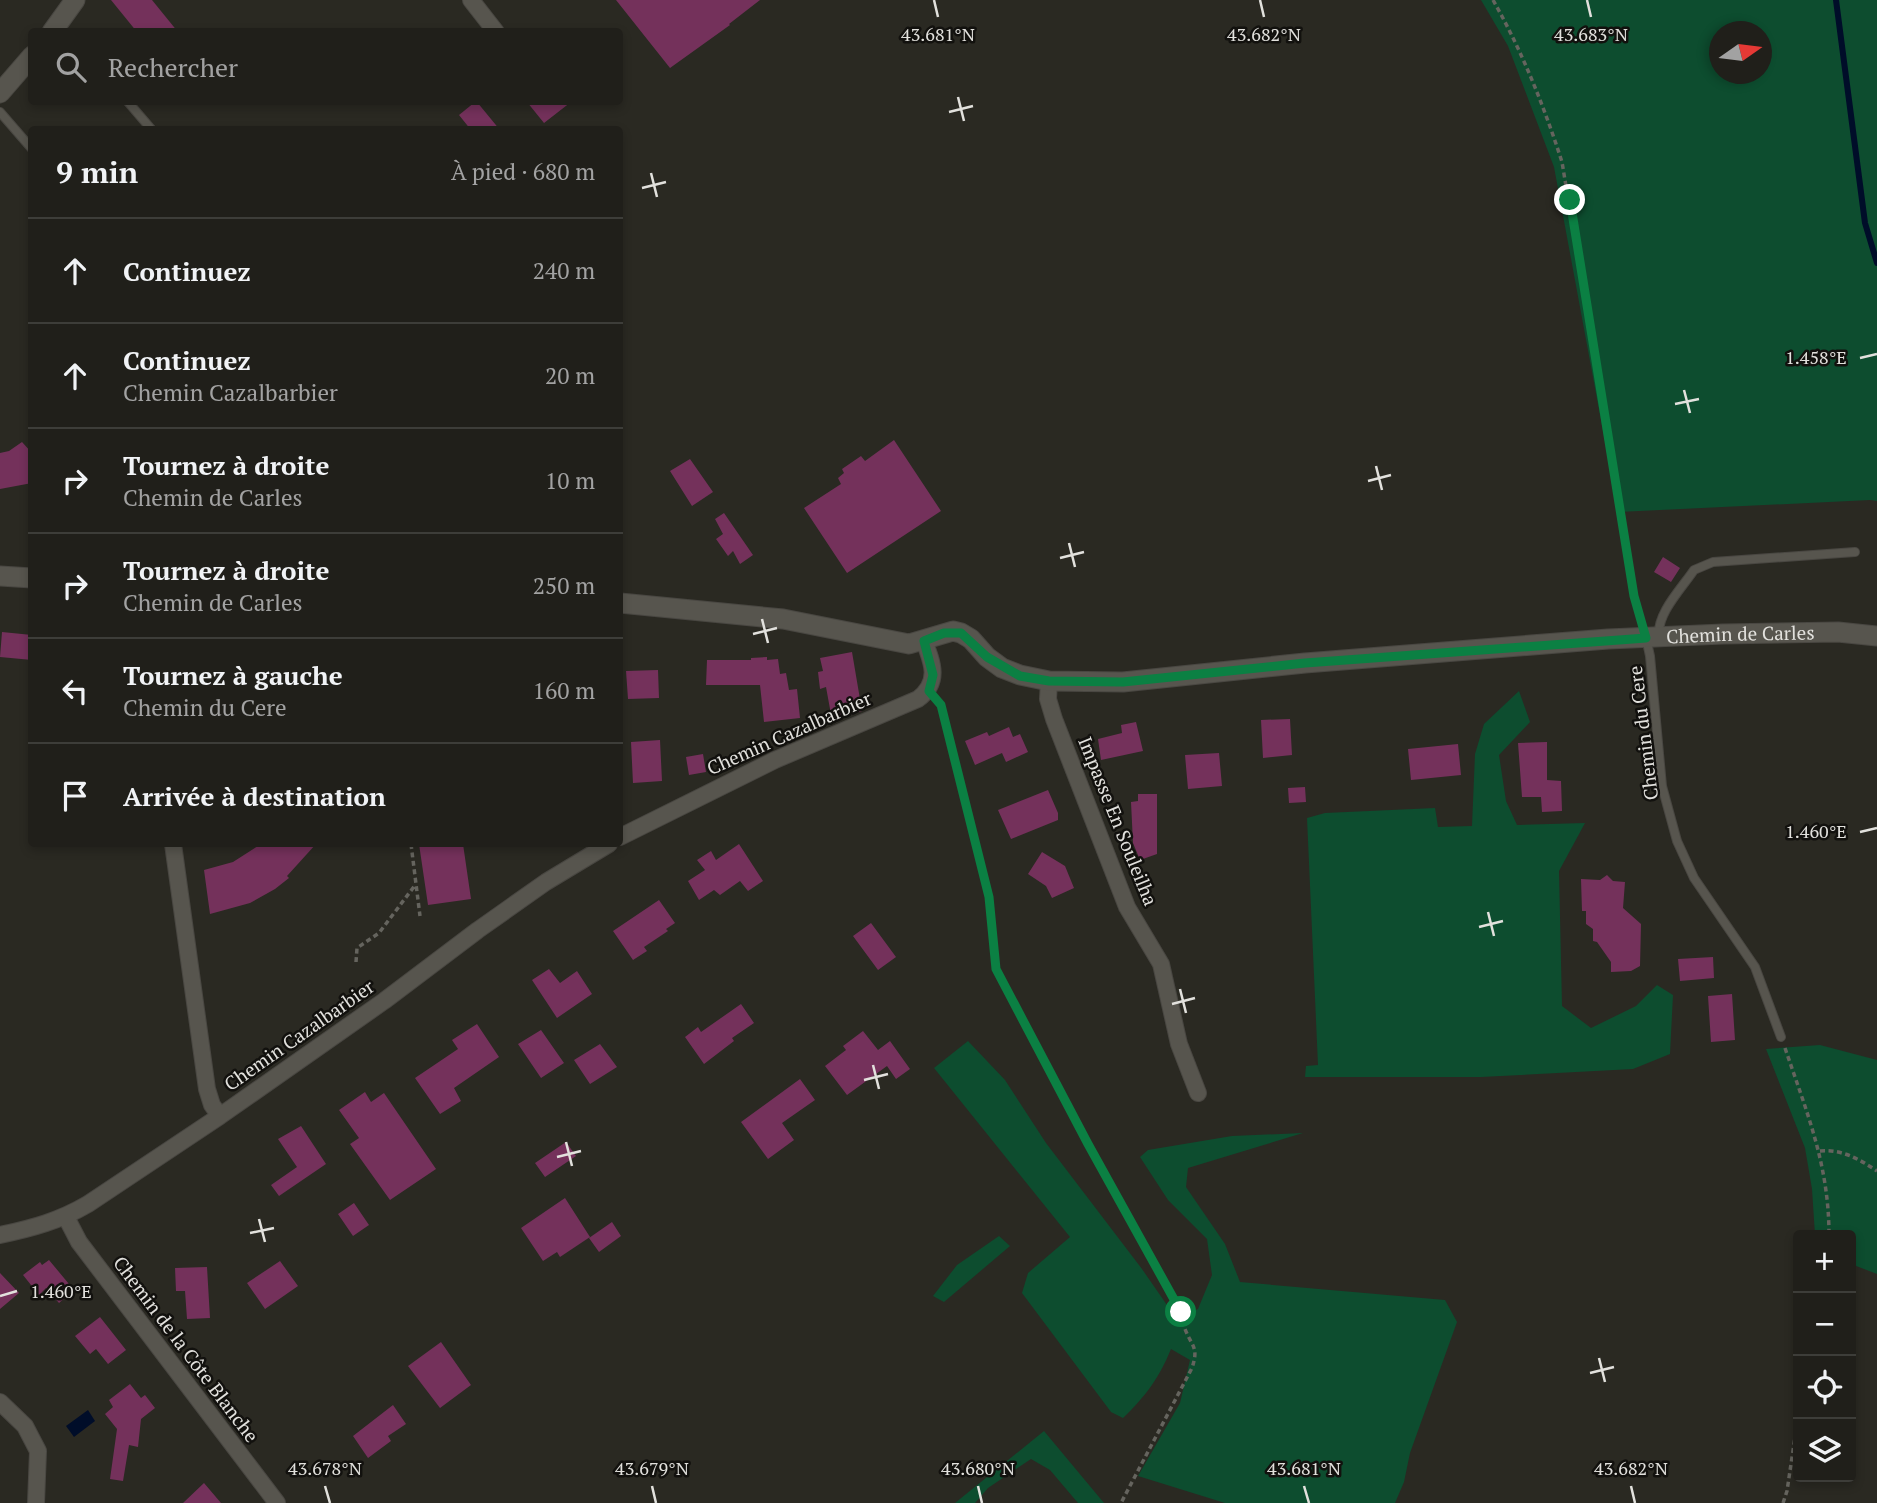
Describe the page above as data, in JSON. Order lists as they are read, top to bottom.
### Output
{
  "streets": {
    "street": [
      "Chemin de Carles",
      "Chemin Cazalbarbier",
      "Impasse En Souleilha",
      "Chemin de la Côte Blanche"
    ],
    "lane": ["Chemin du Cere"]
  },
  "crossings": [
    ["Chemin de Carles", "Chemin du Cere"],
    ["Chemin de Carles", "Impasse En Souleilha"],
    ["Chemin Cazalbarbier", "Chemin de la Côte Blanche"]
  ],
  "north": "right",
  "page": {
    "search": "Rechercher",
    "heading": ["9 min", "À pied · 680 m"],
    "list": [
      ["Continuez", "240 m"],
      ["Continuez", "Chemin Cazalbarbier", "20 m"],
      ["Tournez à droite", "Chemin de Carles", "10 m"],
      ["Tournez à droite", "Chemin de Carles", "250 m"],
      ["Tournez à gauche", "Chemin du Cere", "160 m"],
      "Arrivée à destination"
    ],
    "map_buttons": ["+", "−"]
  },
  "coordinates": [
    "43.681°N",
    "43.682°N",
    "43.683°N",
    "1.458°E",
    "1.460°E",
    "43.678°N",
    "43.679°N",
    "43.680°N"
  ]
}
